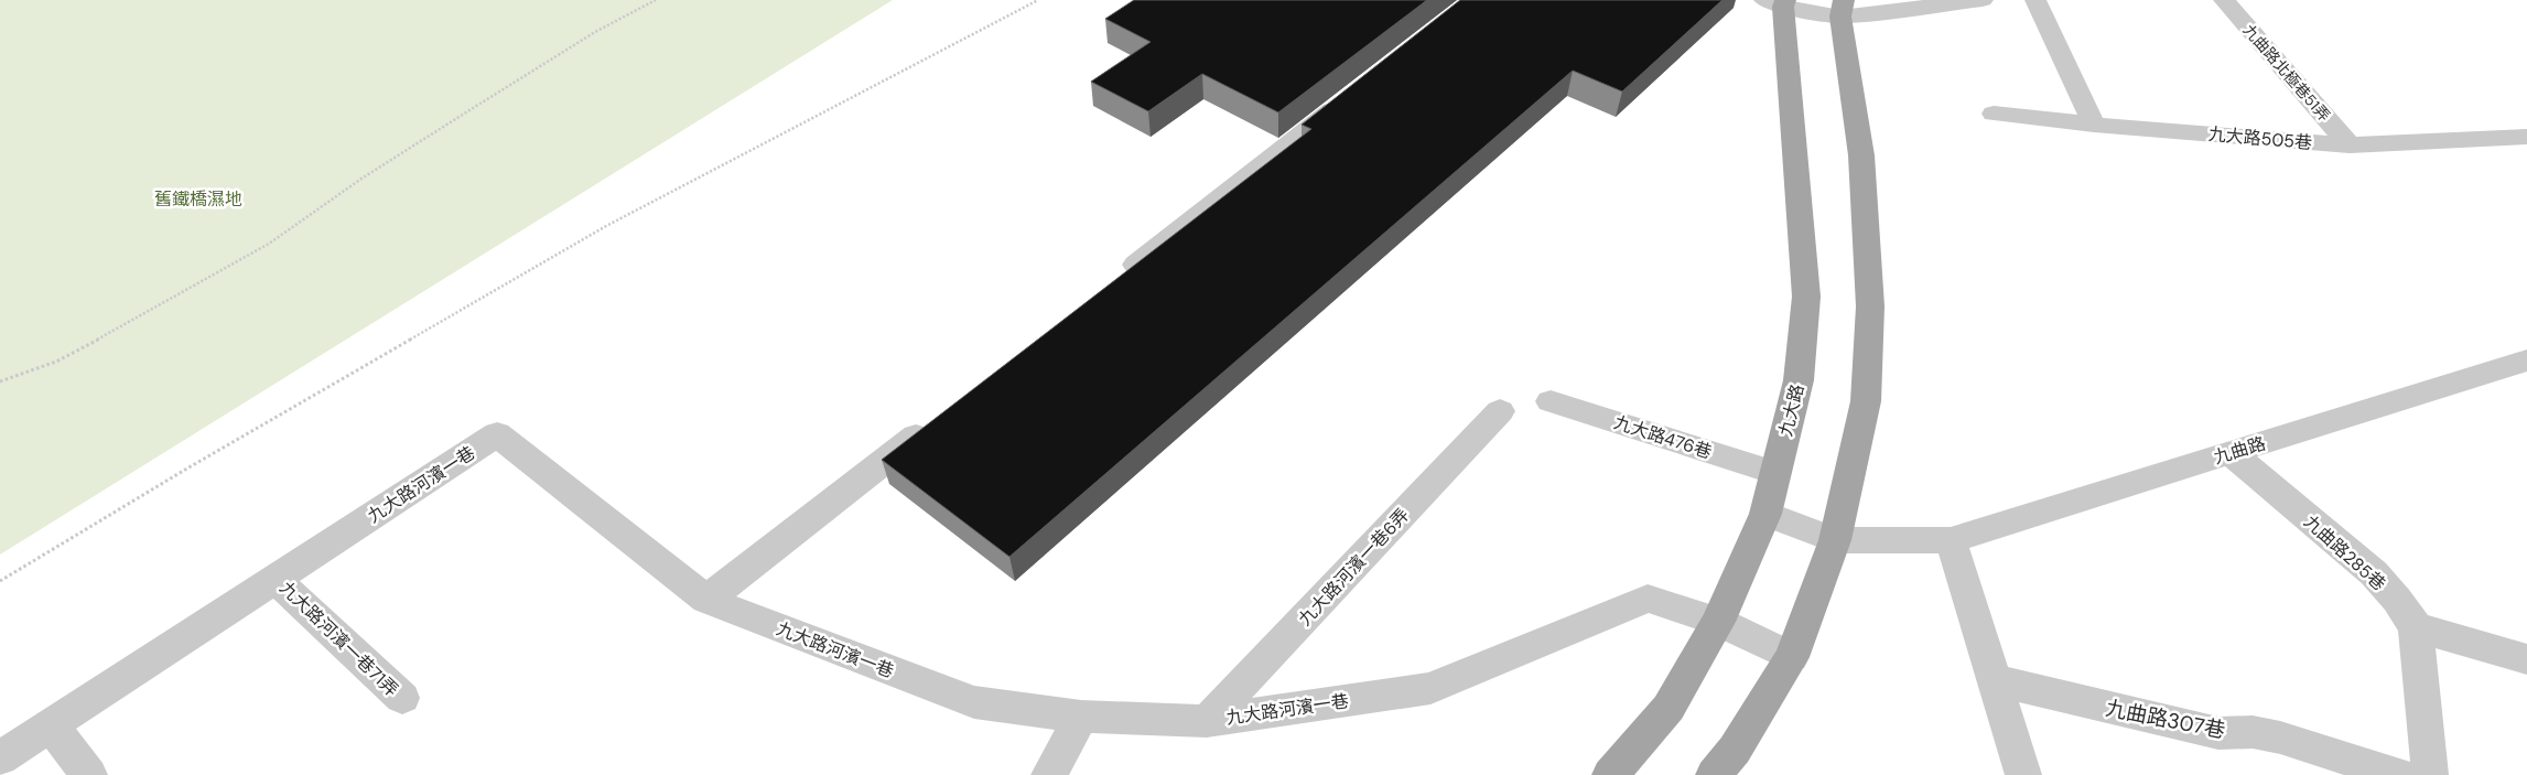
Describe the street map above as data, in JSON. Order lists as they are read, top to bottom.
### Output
{
  "streets": {
    "main road": ["九大路"],
    "street": [
      "九曲路北極巷51弄",
      "九大路505巷",
      "九大路476巷",
      "九曲路",
      "九大路河濱一巷",
      "九曲路285巷",
      "九大路河濱一巷6弄",
      "九大路河濱一巷71弄",
      "九曲路307巷"
    ]
  },
  "crossings": [
    ["九曲路北極巷51弄", "九大路505巷"],
    ["九大路", "九大路476巷"],
    ["九大路", "九曲路"],
    ["九大路", "九大路河濱一巷"],
    ["九曲路", "九曲路285巷"],
    ["九大路河濱一巷", "九大路河濱一巷6弄"],
    ["九大路河濱一巷", "九大路河濱一巷71弄"]
  ],
  "parks": ["舊鐵橋濕地"]
}
